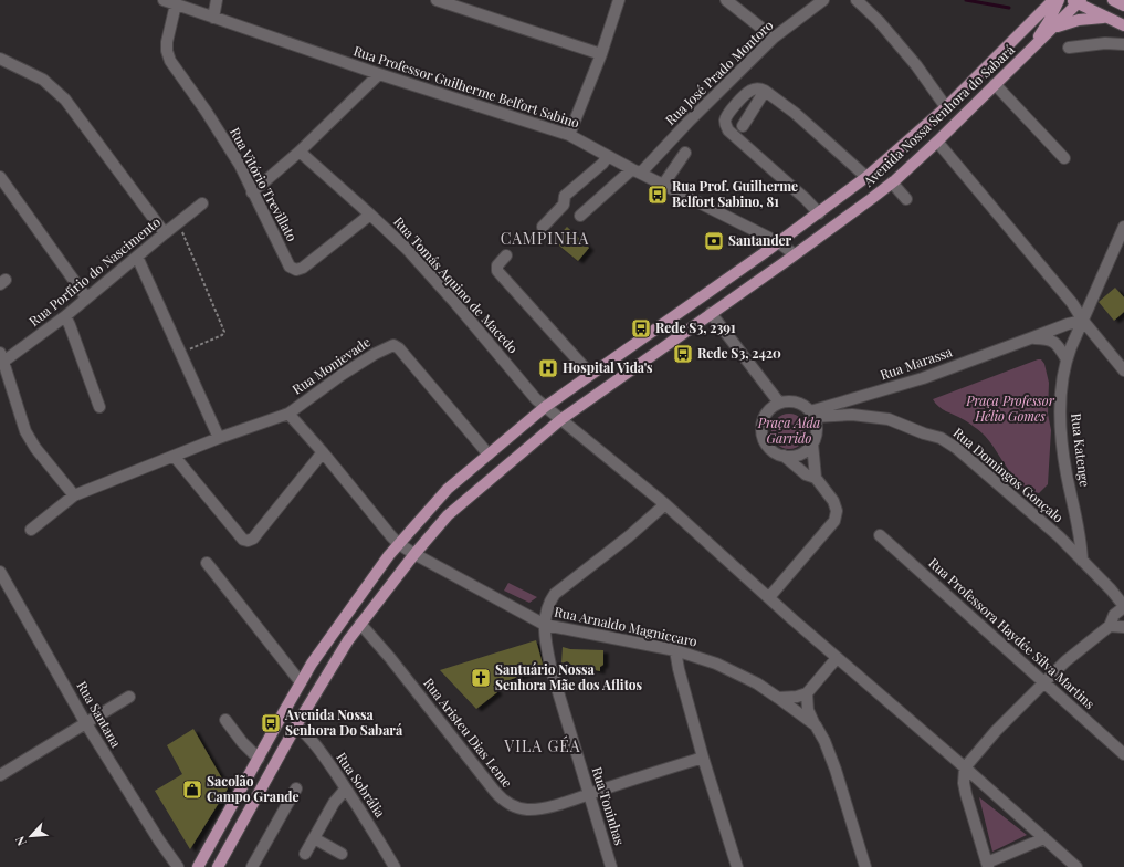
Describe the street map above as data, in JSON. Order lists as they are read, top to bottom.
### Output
{
  "streets": {
    "main road": ["Avenida Nossa Senhora do Sabará"],
    "street": [
      "Rua José Prado Montoro",
      "Rua Professor Guilherme Belfort Sabino",
      "Rua Vitório Trevillato",
      "Rua Porfírio do Nascimento",
      "Rua Tomás Aquino de Macedo",
      "Rua Marassa",
      "Rua Monievade",
      "Rua Katenge",
      "Rua Domingos Gonçalo",
      "Rua Arnaldo Magniccaro",
      "Rua Professora Haydée Silva Martins",
      "Rua Santana",
      "Rua Aristeu Dias Leme",
      "Rua Sobrália",
      "Rua Toninhas"
    ]
  },
  "crossings": [
    ["Rua José Prado Montoro", "Rua Professor Guilherme Belfort Sabino"],
    ["Rua Professor Guilherme Belfort Sabino", "Avenida Nossa Senhora do Sabará"],
    ["Rua Professor Guilherme Belfort Sabino", "Rua Vitório Trevillato"],
    ["Avenida Nossa Senhora do Sabará", "Rua Tomás Aquino de Macedo"],
    ["Avenida Nossa Senhora do Sabará", "Rua Monievade"],
    ["Avenida Nossa Senhora do Sabará", "Rua Arnaldo Magniccaro"],
    ["Avenida Nossa Senhora do Sabará", "Rua Aristeu Dias Leme"],
    ["Avenida Nossa Senhora do Sabará", "Rua Sobrália"],
    ["Rua Vitório Trevillato", "Rua Tomás Aquino de Macedo"],
    ["Rua Tomás Aquino de Macedo", "Rua Toninhas"],
    ["Rua Marassa", "Rua Katenge"],
    ["Rua Marassa", "Rua Domingos Gonçalo"],
    ["Rua Monievade", "Rua Arnaldo Magniccaro"],
    ["Rua Katenge", "Rua Domingos Gonçalo"],
    ["Rua Arnaldo Magniccaro", "Rua Toninhas"],
    ["Rua Aristeu Dias Leme", "Rua Toninhas"]
  ],
  "districts": ["CAMPINHA", "VILA GÉA"],
  "parks": ["Praça Professor Hélio Gomes", "Praça Alda Garrido"],
  "places": {
    "bus stop": [
      "Rua Prof. Guilherme Belfort Sabino, 81",
      "Rede S3, 2391",
      "Rede S3, 2420",
      "Avenida Nossa Senhora Do Sabará"
    ],
    "bank": ["Santander"],
    "hospital": ["Hospital Vida's"],
    "church": ["Santuário Nossa Senhora Mãe dos Aflitos"],
    "shop": ["Sacolão Campo Grande"]
  },
  "north": "bottom left"
}
